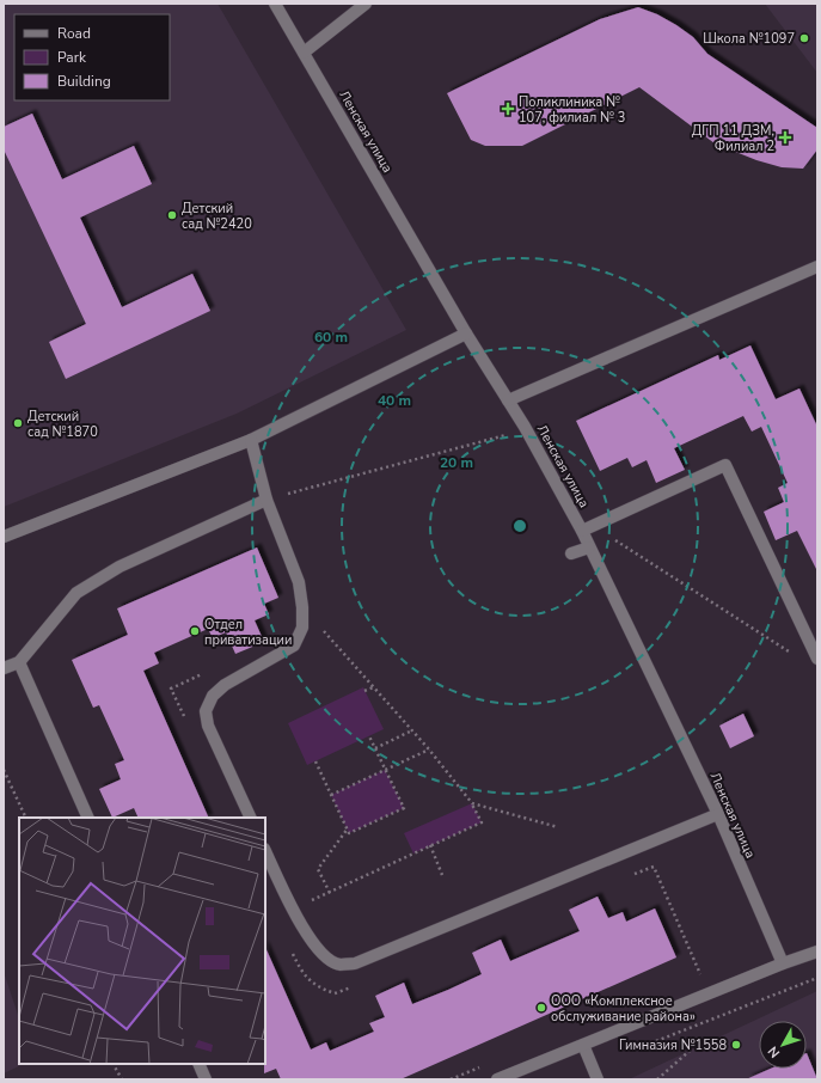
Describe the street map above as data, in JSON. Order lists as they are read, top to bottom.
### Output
{
  "streets": {
    "street": ["Ленская улица"]
  },
  "places": {
    "other": [
      "Школа №1097",
      "Детский сад №2420",
      "Детский сад №1870",
      "Отдел приватизации",
      "ООО «Комплексное обслуживание района»",
      "Гимназия №1558"
    ],
    "health": ["Поликлиника № 107, филиал № 3", "ДГП 11 ДЗМ, Филиал 2"]
  },
  "legend": ["Road", "Park", "Building"],
  "north": "bottom left",
  "rings": ["60 m", "40 m", "20 m"]
}
